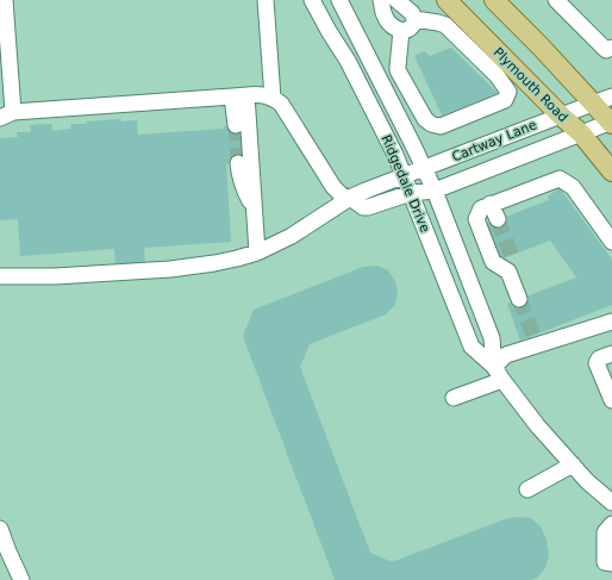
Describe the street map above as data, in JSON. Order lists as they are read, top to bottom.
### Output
{
  "streets": {
    "main road": ["Plymouth Road"],
    "street": ["Cartway Lane", "Ridgedale Drive"]
  },
  "crossings": [
    ["Plymouth Road", "Cartway Lane"],
    ["Cartway Lane", "Ridgedale Drive"]
  ]
}
